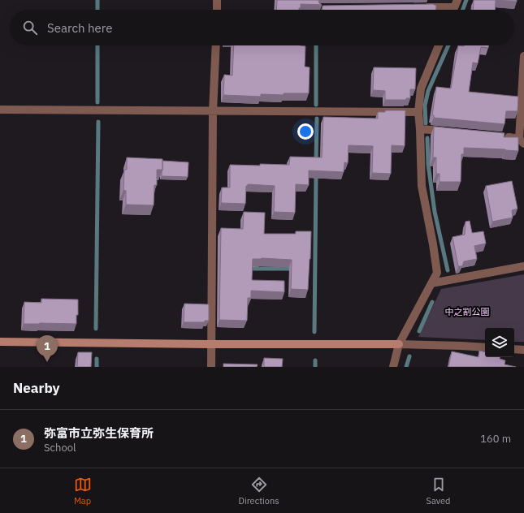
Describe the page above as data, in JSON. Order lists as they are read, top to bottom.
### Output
{
  "parks": ["中之割公園"],
  "page": {
    "search": "Search here",
    "pins": "1",
    "heading": "Nearby",
    "list": [
      {
        "mark": "1",
        "name": "弥富市立弥生保育所",
        "note": "School",
        "value": "160 m"
      }
    ],
    "nav": ["Map", "Directions", "Saved"]
  }
}
